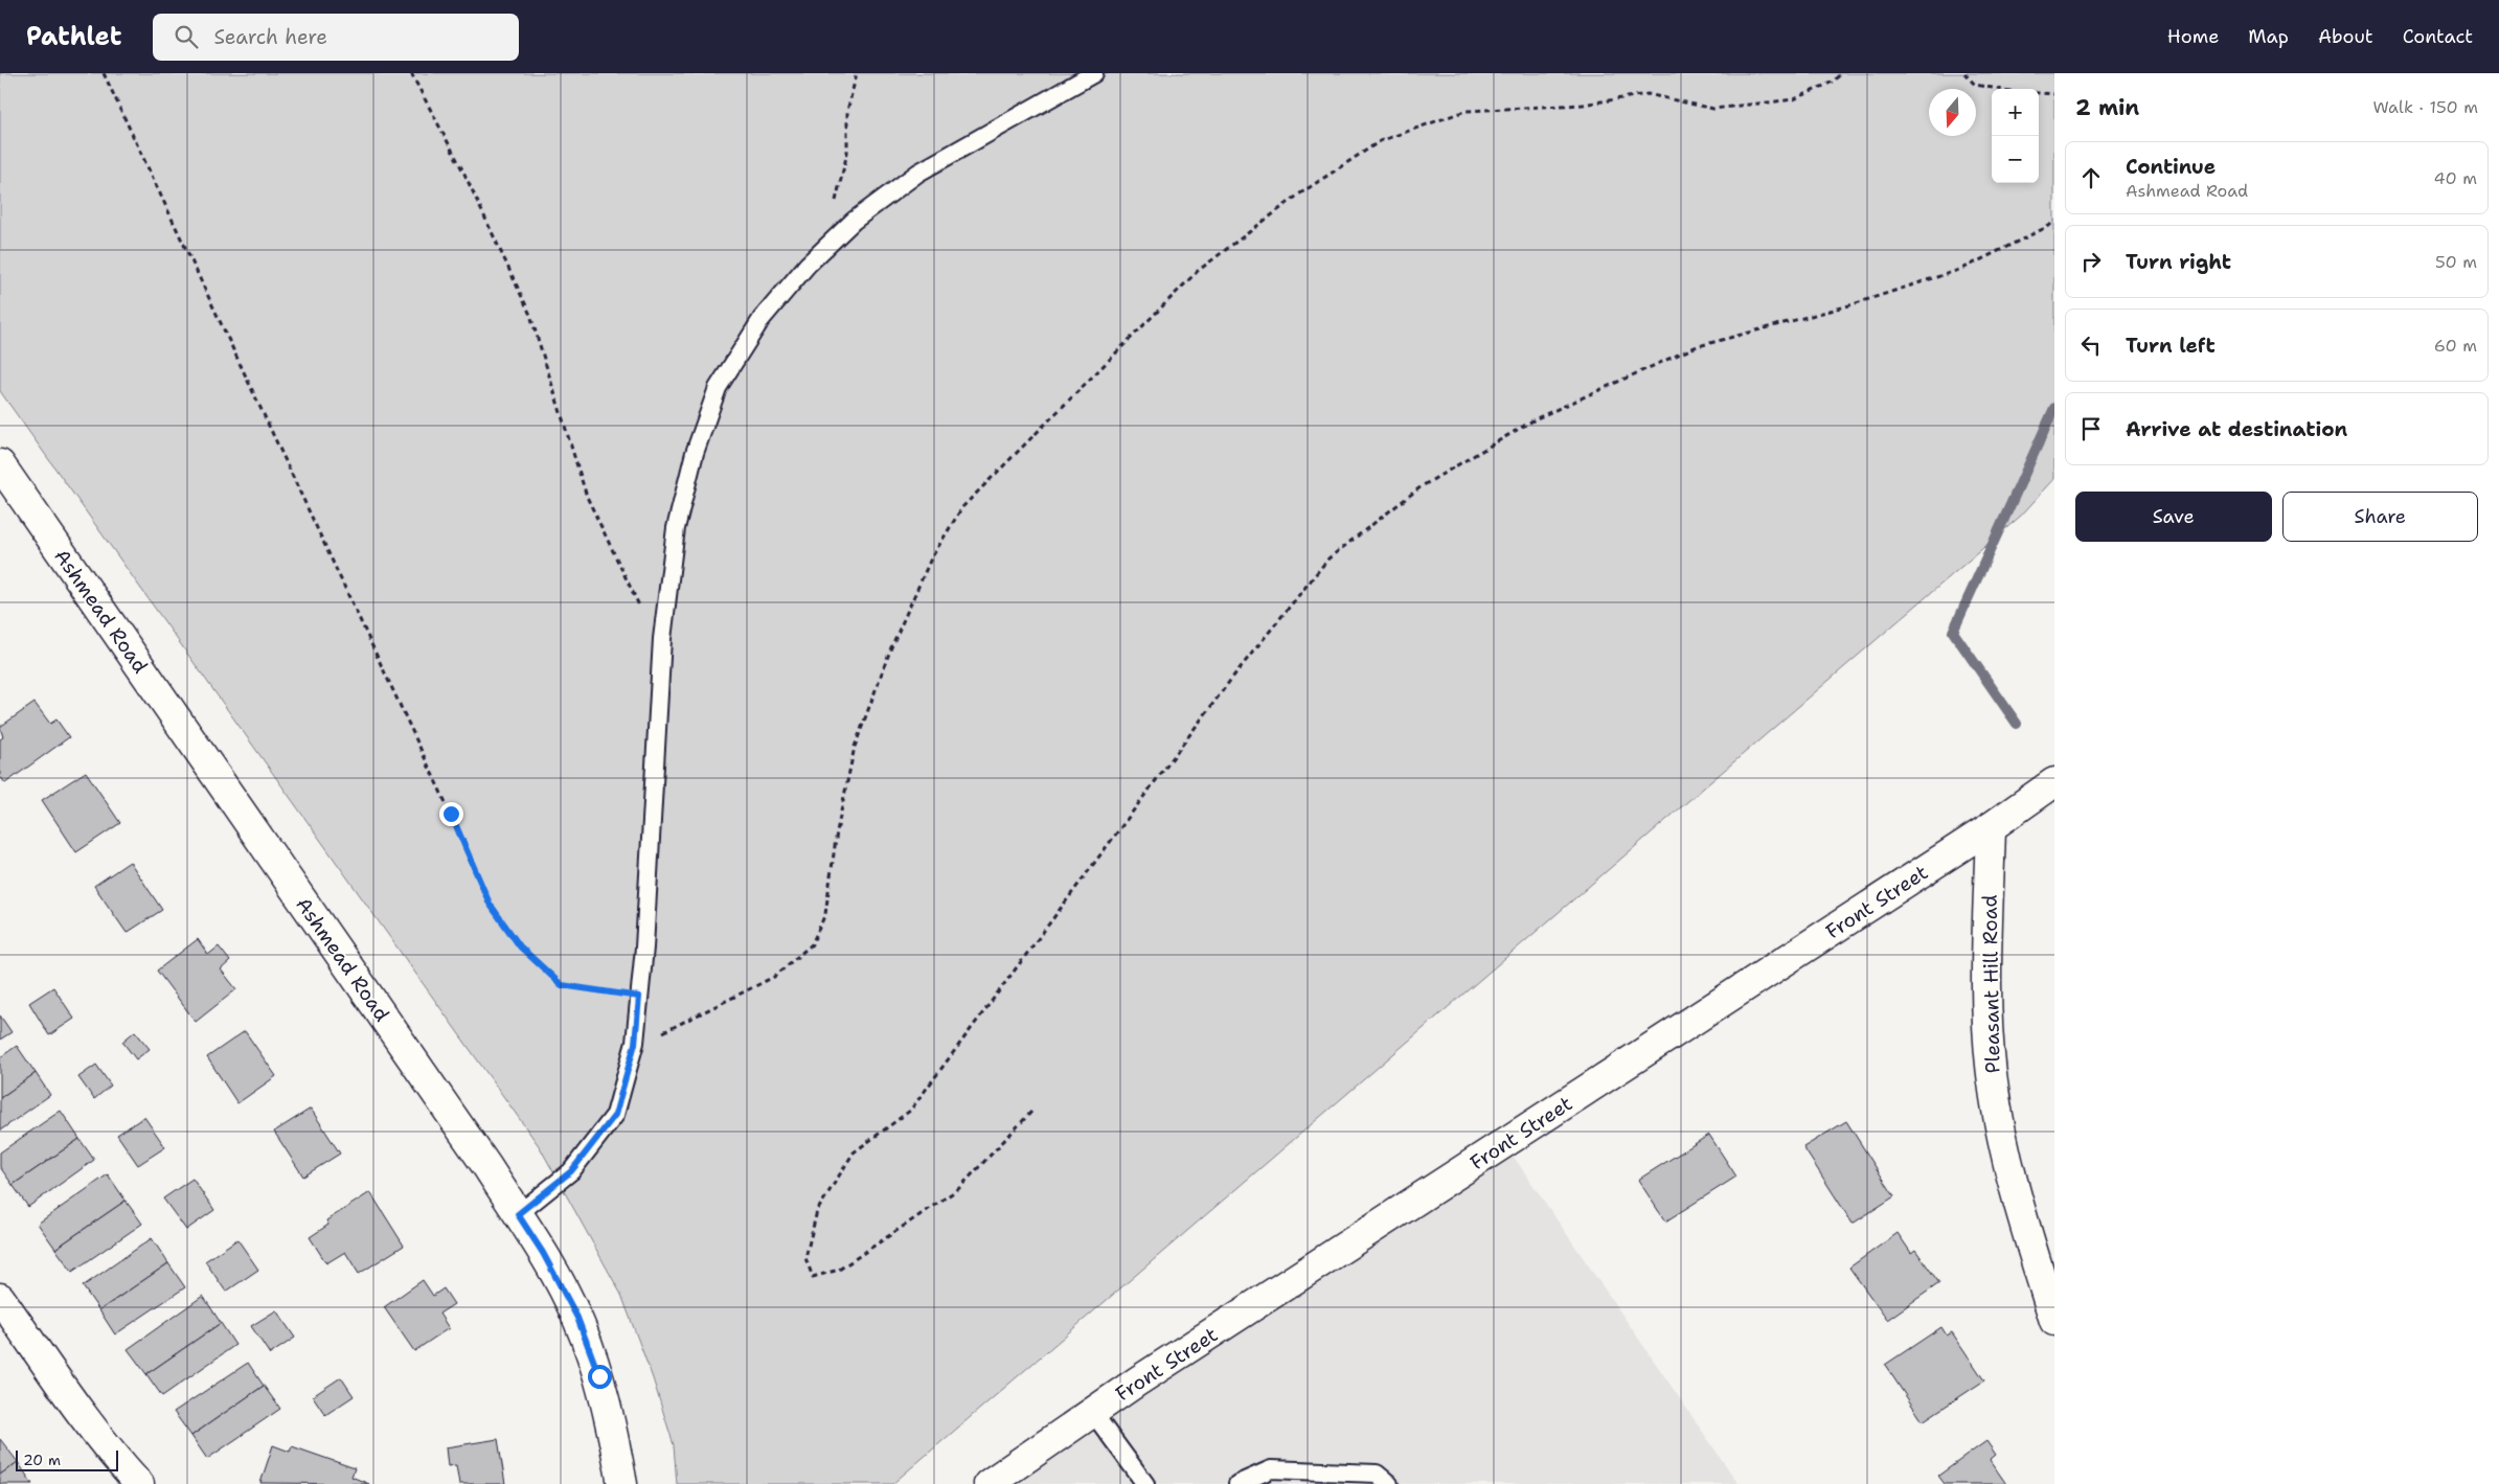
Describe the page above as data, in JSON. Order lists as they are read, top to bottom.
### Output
{
  "streets": {
    "street": ["Ashmead Road", "Front Street", "Pleasant Hill Road"]
  },
  "crossings": [
    ["Front Street", "Pleasant Hill Road"]
  ],
  "scale_bar": "20 m",
  "north": "bottom",
  "page": {
    "header": "Pathlet",
    "search": "Search here",
    "nav": [
      "Home",
      "Map",
      "About",
      "Contact"
    ],
    "heading": ["2 min", "Walk · 150 m"],
    "map_buttons": ["+", "−"],
    "list": [
      ["Continue", "Ashmead Road", "40 m"],
      ["Turn right", "50 m"],
      ["Turn left", "60 m"],
      "Arrive at destination"
    ],
    "buttons": ["Save", "Share"],
    "scale": "20 m"
  }
}
